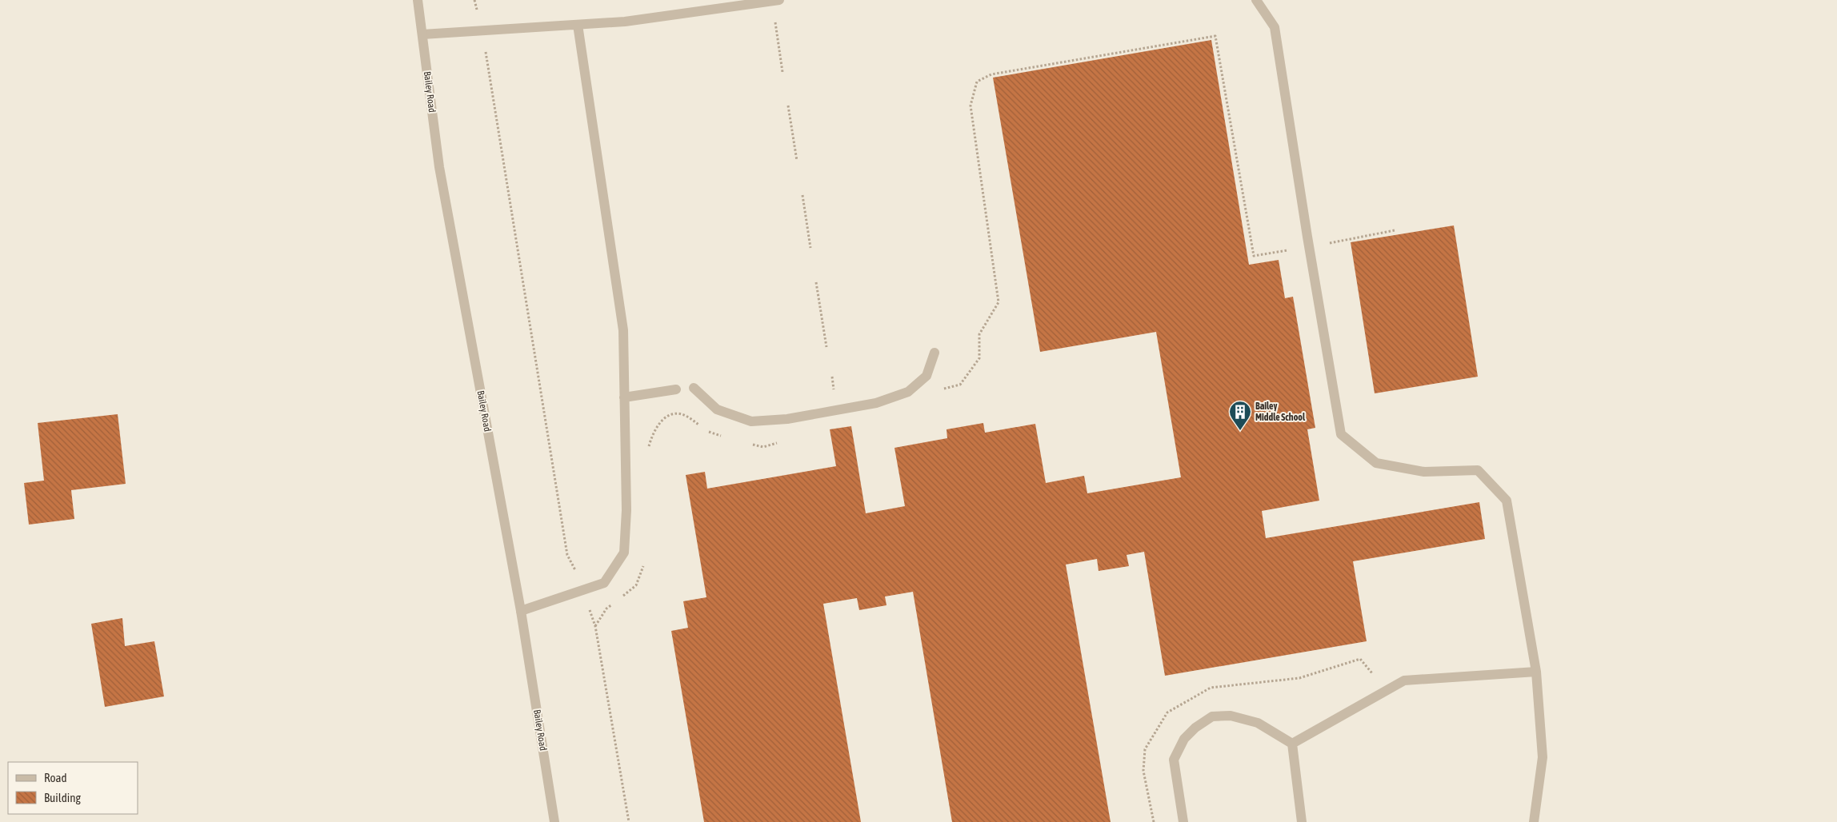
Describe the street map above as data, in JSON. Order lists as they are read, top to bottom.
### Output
{
  "streets": {
    "street": ["Bailey Road"]
  },
  "places": {
    "building": ["Bailey Middle School"]
  },
  "legend": ["Road", "Building"]
}
